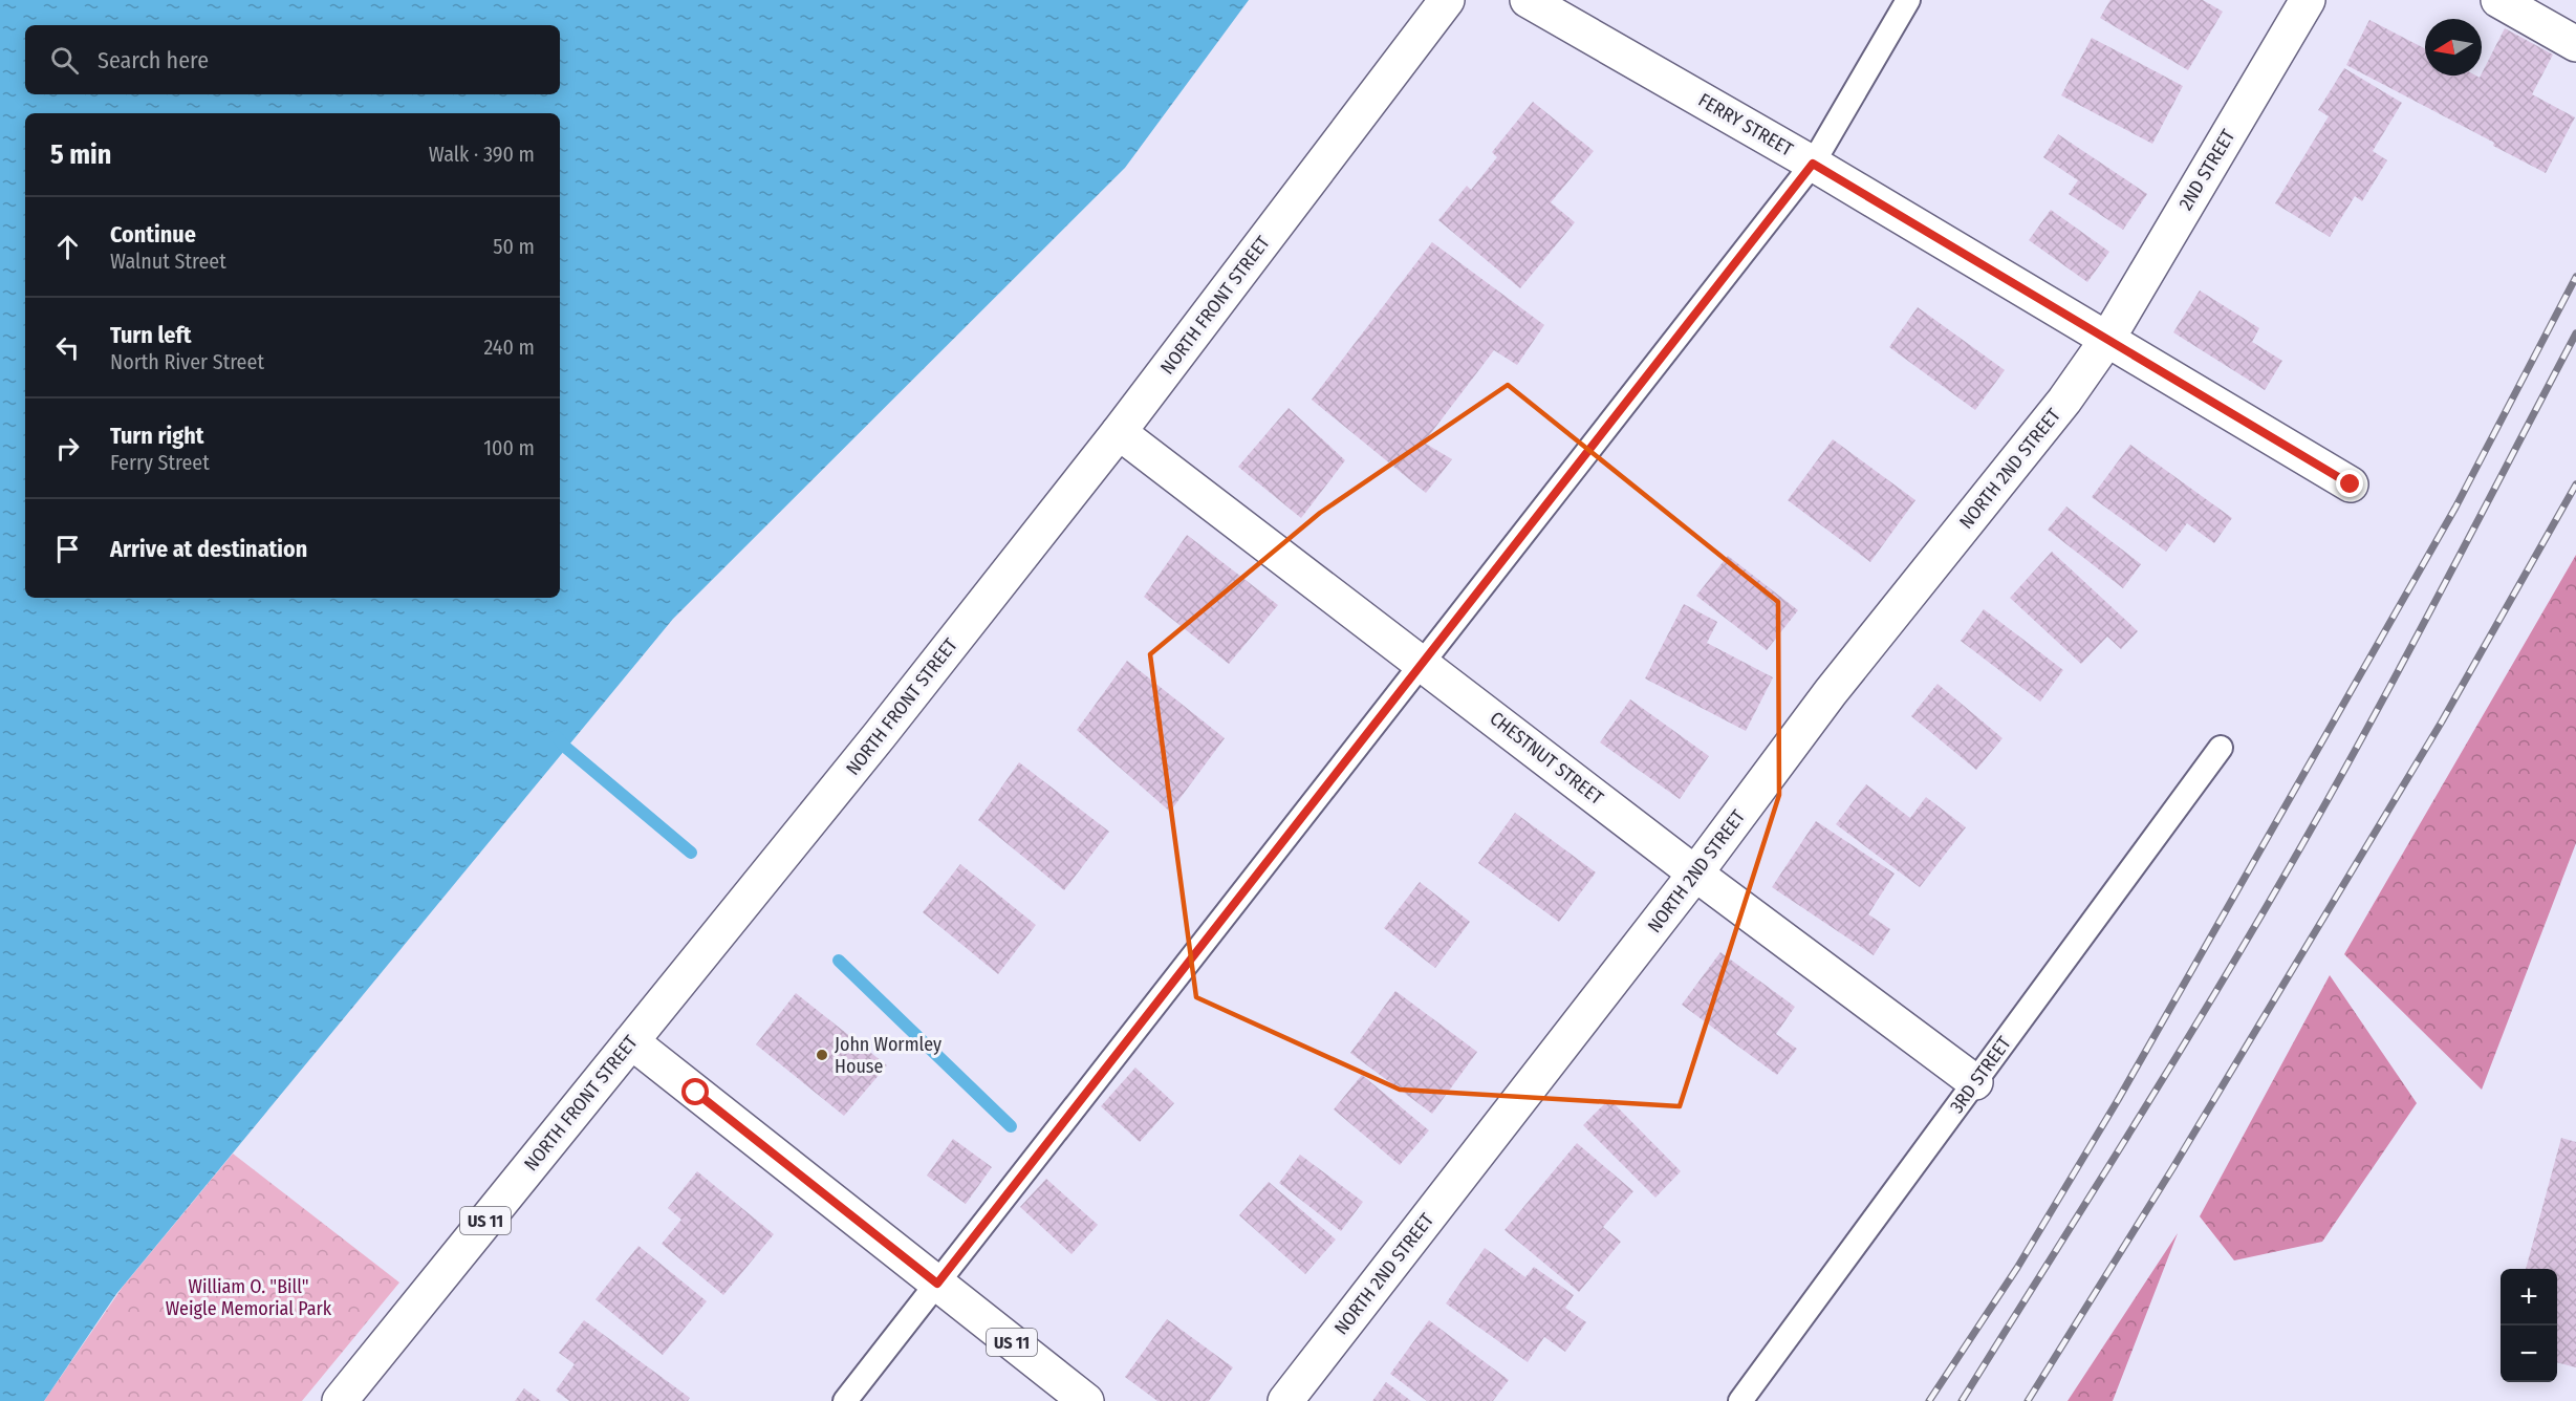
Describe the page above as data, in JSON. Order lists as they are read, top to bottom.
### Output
{
  "streets": {
    "street": [
      "FERRY STREET",
      "2ND STREET",
      "NORTH FRONT STREET",
      "NORTH 2ND STREET",
      "CHESTNUT STREET",
      "US 11"
    ],
    "lane": ["3RD STREET"]
  },
  "crossings": [
    ["FERRY STREET", "2ND STREET"],
    ["FERRY STREET", "NORTH 2ND STREET"],
    ["2ND STREET", "NORTH 2ND STREET"],
    ["NORTH FRONT STREET", "CHESTNUT STREET"],
    ["NORTH FRONT STREET", "US 11"],
    ["NORTH 2ND STREET", "CHESTNUT STREET"],
    ["CHESTNUT STREET", "3RD STREET"]
  ],
  "parks": ["William O. \"Bill\" Weigle Memorial Park"],
  "places": ["John Wormley House"],
  "north": "left",
  "page": {
    "search": "Search here",
    "heading": ["5 min", "Walk · 390 m"],
    "list": [
      ["Continue", "Walnut Street", "50 m"],
      ["Turn left", "North River Street", "240 m"],
      ["Turn right", "Ferry Street", "100 m"],
      "Arrive at destination"
    ],
    "map_buttons": ["+", "−"]
  }
}
